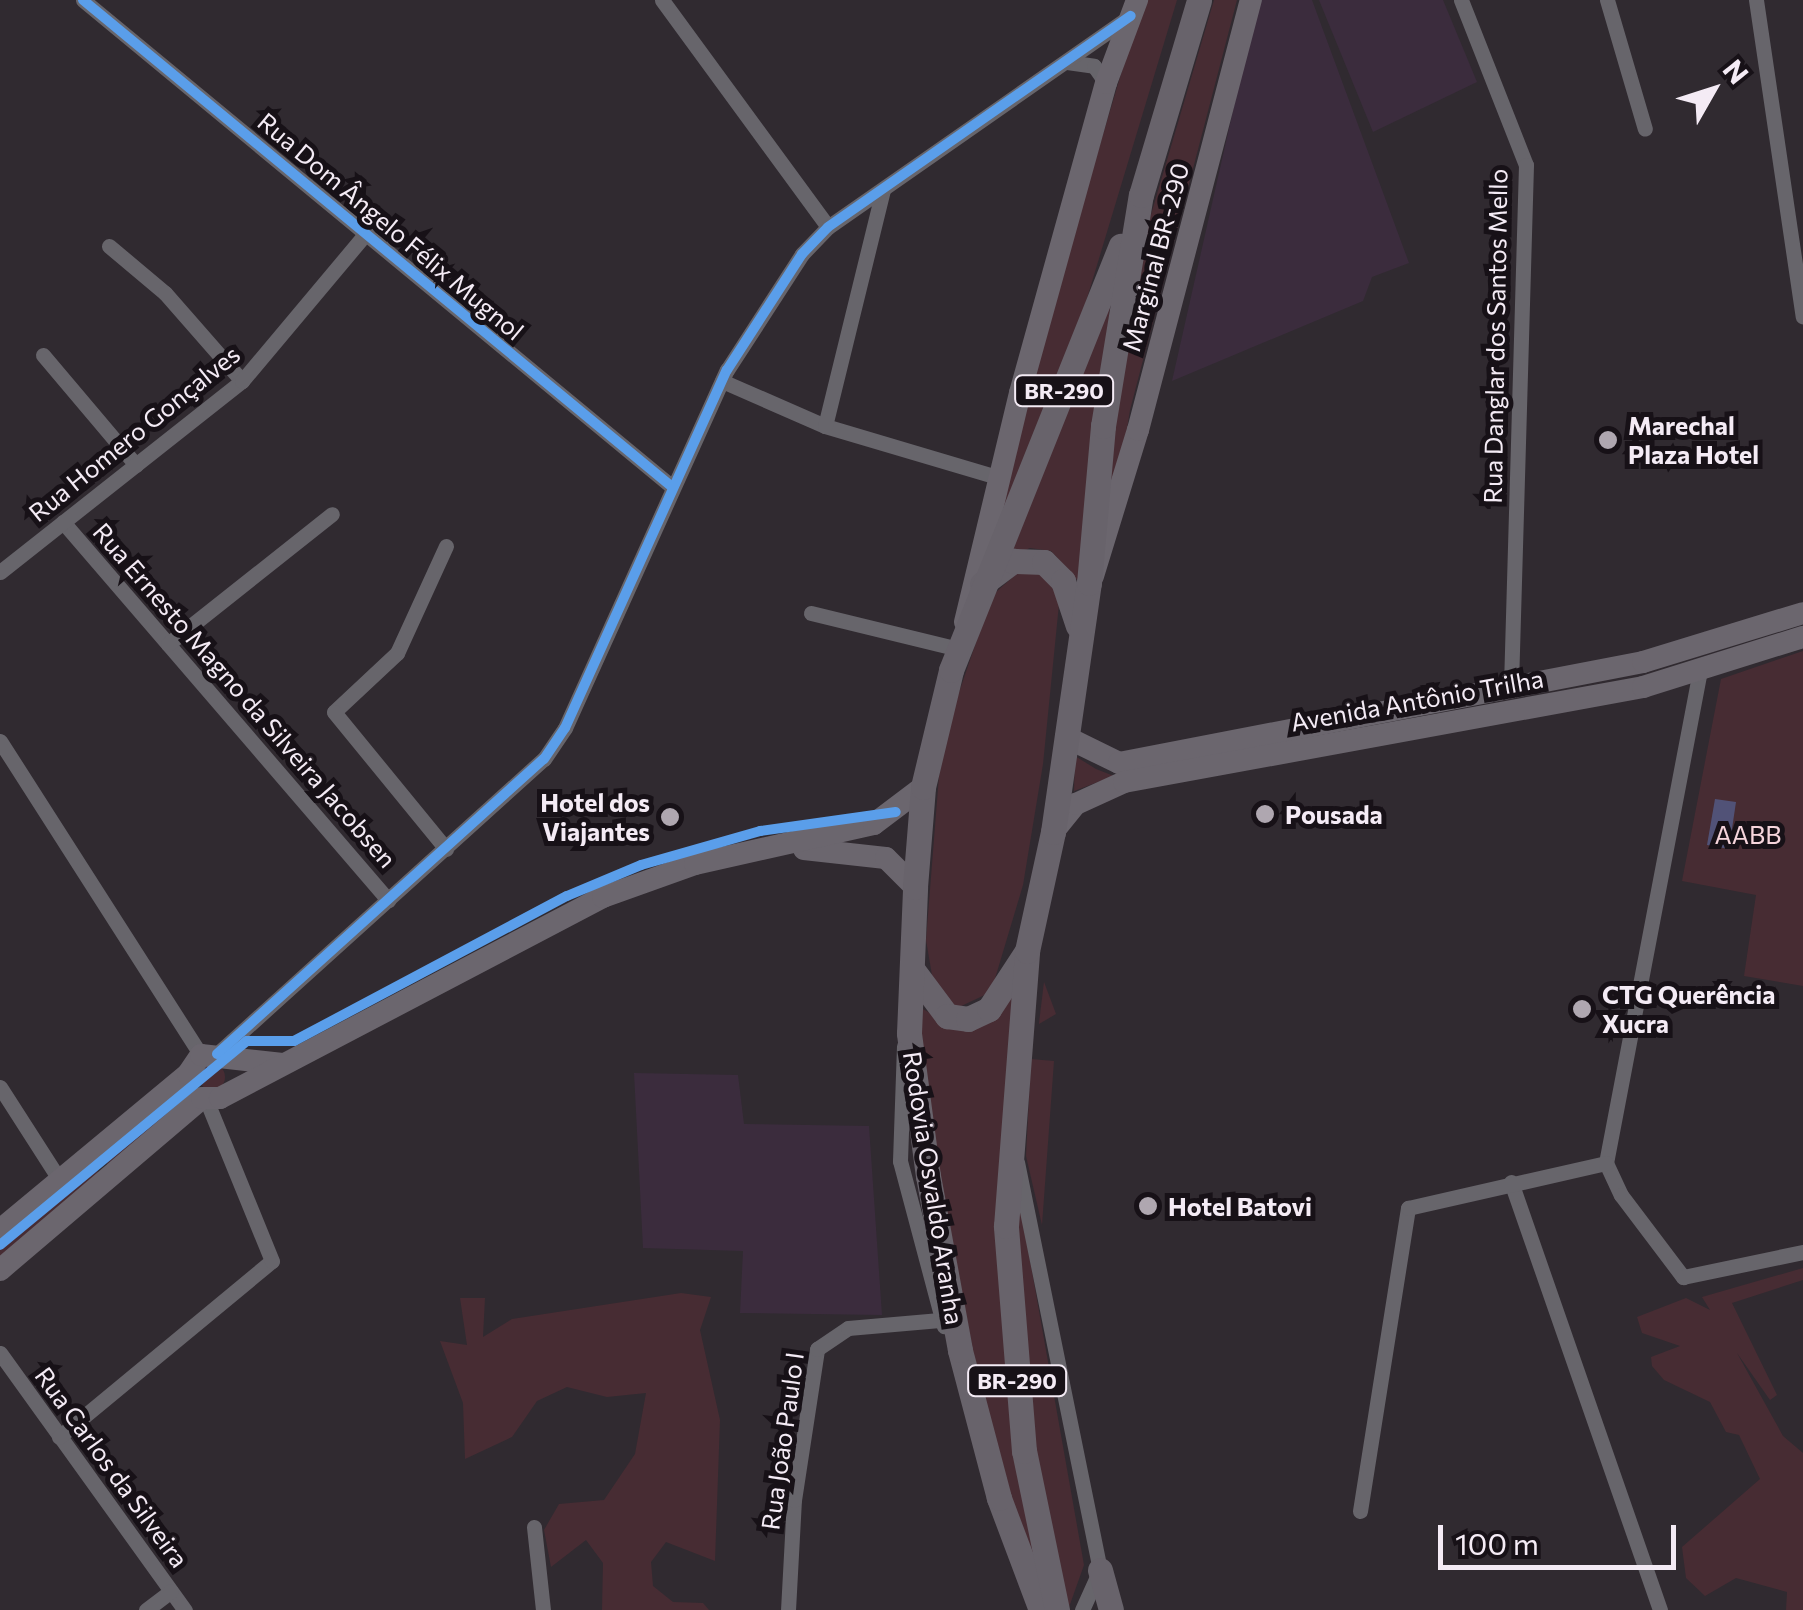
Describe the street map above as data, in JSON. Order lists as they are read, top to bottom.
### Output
{
  "streets": {
    "highway": ["BR-290", "Rodovia Osvaldo Aranha"],
    "main road": ["Marginal BR-290", "Avenida Antônio Trilha"],
    "street": [
      "Rua Dom Ângelo Félix Mugnol",
      "Rua Danglar dos Santos Mello",
      "Rua Homero Gonçalves",
      "Rua Ernesto Magno da Silveira Jacobsen",
      "Rua João Paulo I",
      "Rua Carlos da Silveira"
    ]
  },
  "crossings": [
    ["Rua Dom Ângelo Félix Mugnol", "Rua Homero Gonçalves"],
    ["Marginal BR-290", "Rodovia Osvaldo Aranha"],
    ["Rua Danglar dos Santos Mello", "Avenida Antônio Trilha"],
    ["BR-290", "Rodovia Osvaldo Aranha"],
    ["Rua Homero Gonçalves", "Rua Ernesto Magno da Silveira Jacobsen"],
    ["Avenida Antônio Trilha", "Rodovia Osvaldo Aranha"]
  ],
  "parks": ["AABB"],
  "places": [
    "Marechal Plaza Hotel",
    "Pousada",
    "Hotel dos Viajantes",
    "CTG Querência Xucra",
    "Hotel Batovi"
  ],
  "scale_bar": "100 m",
  "north": "top right"
}
